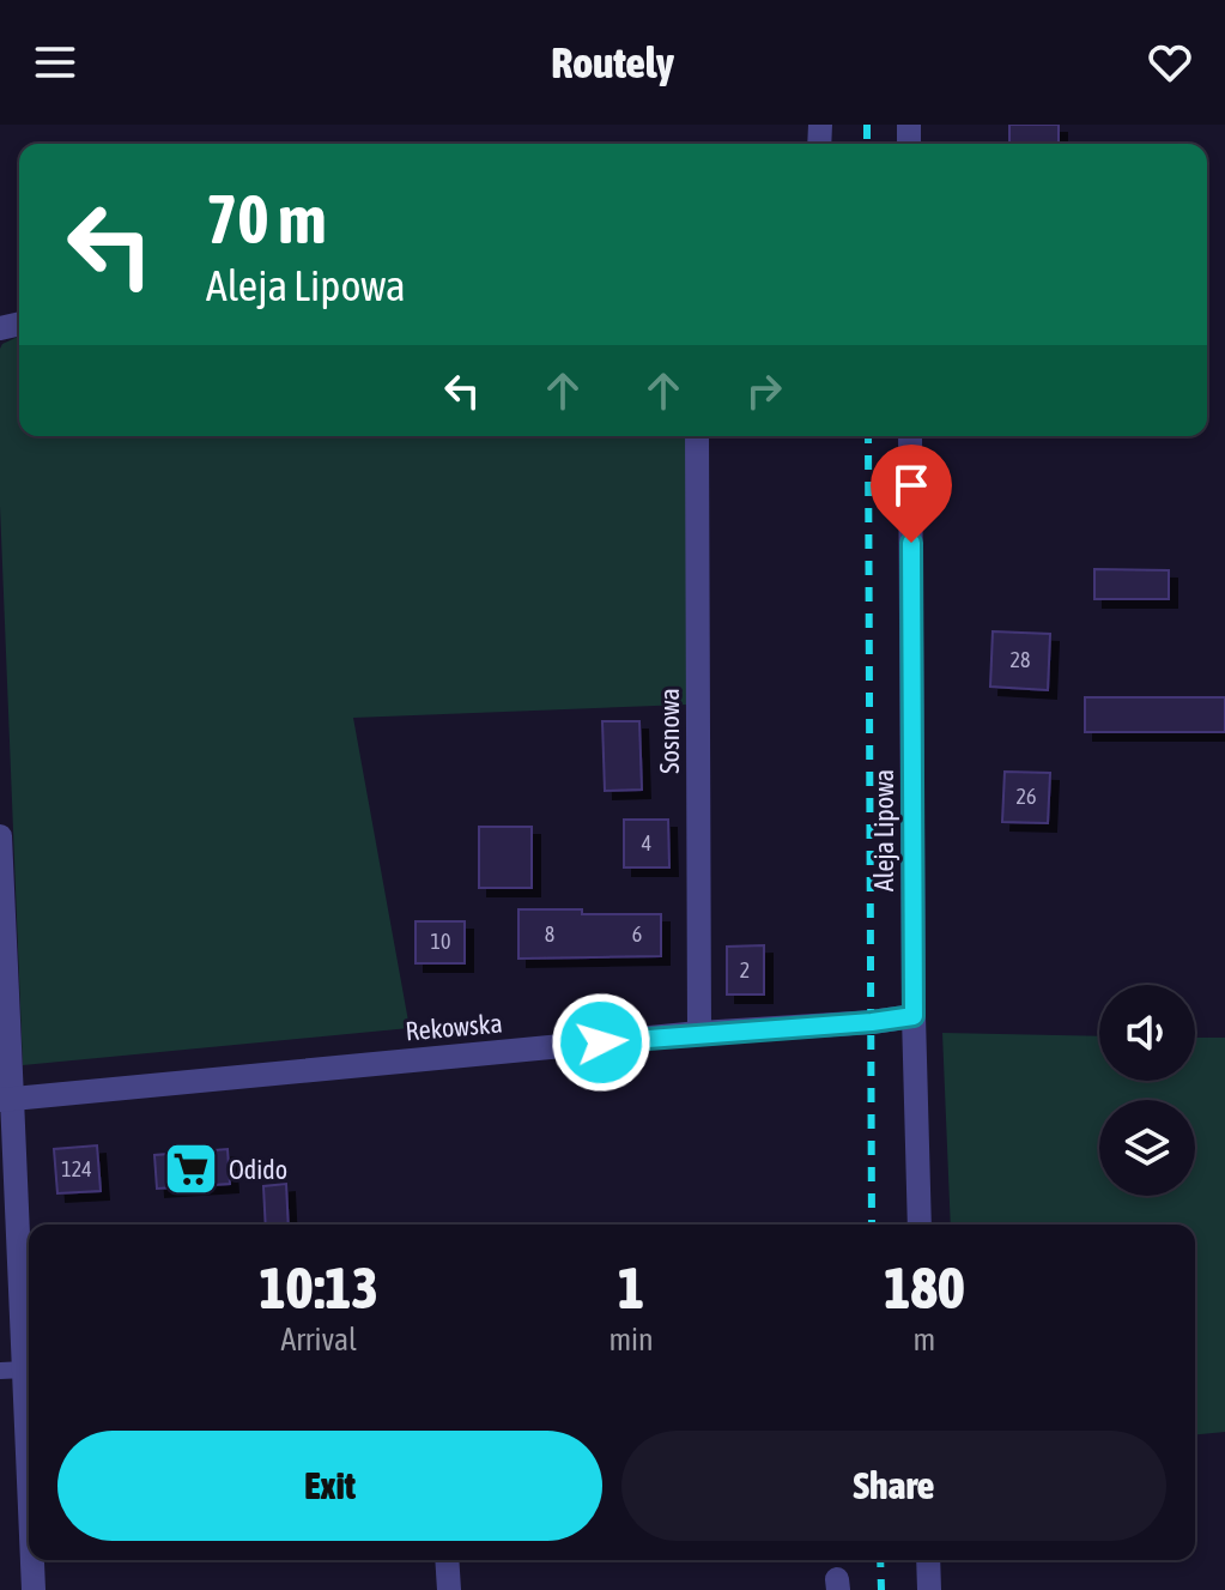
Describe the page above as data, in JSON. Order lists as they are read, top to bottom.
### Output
{
  "streets": {
    "street": ["Sosnowa", "Aleja Lipowa", "Rekowska"]
  },
  "crossings": [
    ["Sosnowa", "Rekowska"],
    ["Aleja Lipowa", "Rekowska"]
  ],
  "places": {
    "supermarket": ["Odido"]
  },
  "house_numbers": [
    "28",
    "26",
    "4",
    "8",
    "6",
    "10",
    "2",
    "124"
  ],
  "page": {
    "header": "Routely",
    "turn": ["70 m", "Aleja Lipowa"],
    "eta": [
      "10:13",
      "Arrival",
      "1",
      "min",
      "180",
      "m"
    ],
    "buttons": ["Exit", "Share"]
  }
}
